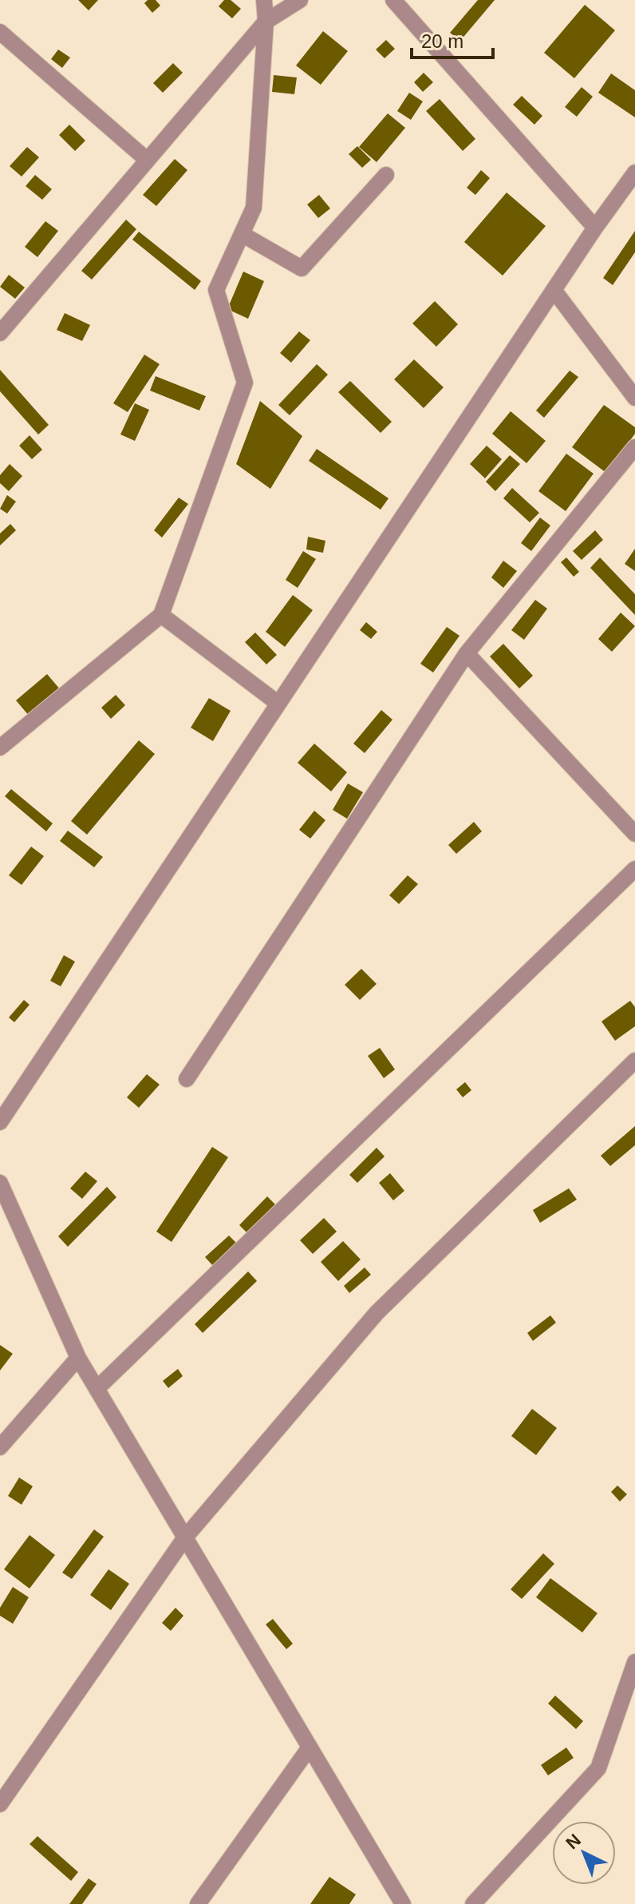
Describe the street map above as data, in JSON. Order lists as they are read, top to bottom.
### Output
{
  "scale_bar": "20 m",
  "north": "top left"
}
